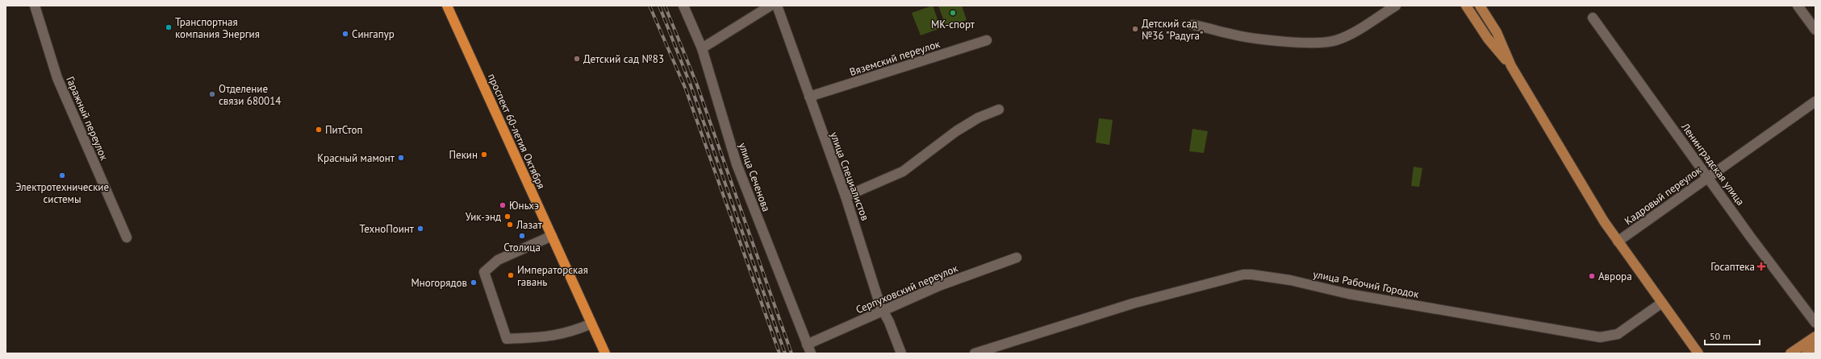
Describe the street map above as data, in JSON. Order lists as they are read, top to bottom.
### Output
{
  "streets": {
    "highway": ["проспект 60-летия Октября"],
    "street": [
      "Вяземский переулок",
      "Гаражный переулок",
      "Ленинградская улица",
      "улица Специалистов",
      "улица Сеченова",
      "Кадровый переулок",
      "улица Рабочий Городок",
      "Серпуховский переулок"
    ]
  },
  "crossings": [
    ["Вяземский переулок", "улица Специалистов"],
    ["Ленинградская улица", "Кадровый переулок"],
    ["улица Специалистов", "Серпуховский переулок"],
    ["улица Сеченова", "Серпуховский переулок"]
  ],
  "places": {
    "other": [
      "МК-спорт",
      "Транспортная компания Энергия",
      "Детский сад №36 \"Радуга\"",
      "Сингапур",
      "Детский сад №83",
      "Отделение связи 680014",
      "ПитСтоп",
      "Пекин",
      "Красный мамонт",
      "Электротехнические системы",
      "Юньхэ",
      "Уик-энд",
      "Лазат",
      "ТехноПоинт",
      "Столица",
      "Императорская гавань",
      "Аврора",
      "Многорядов"
    ],
    "health": ["Госаптека"]
  },
  "scale_bar": "50 m"
}
